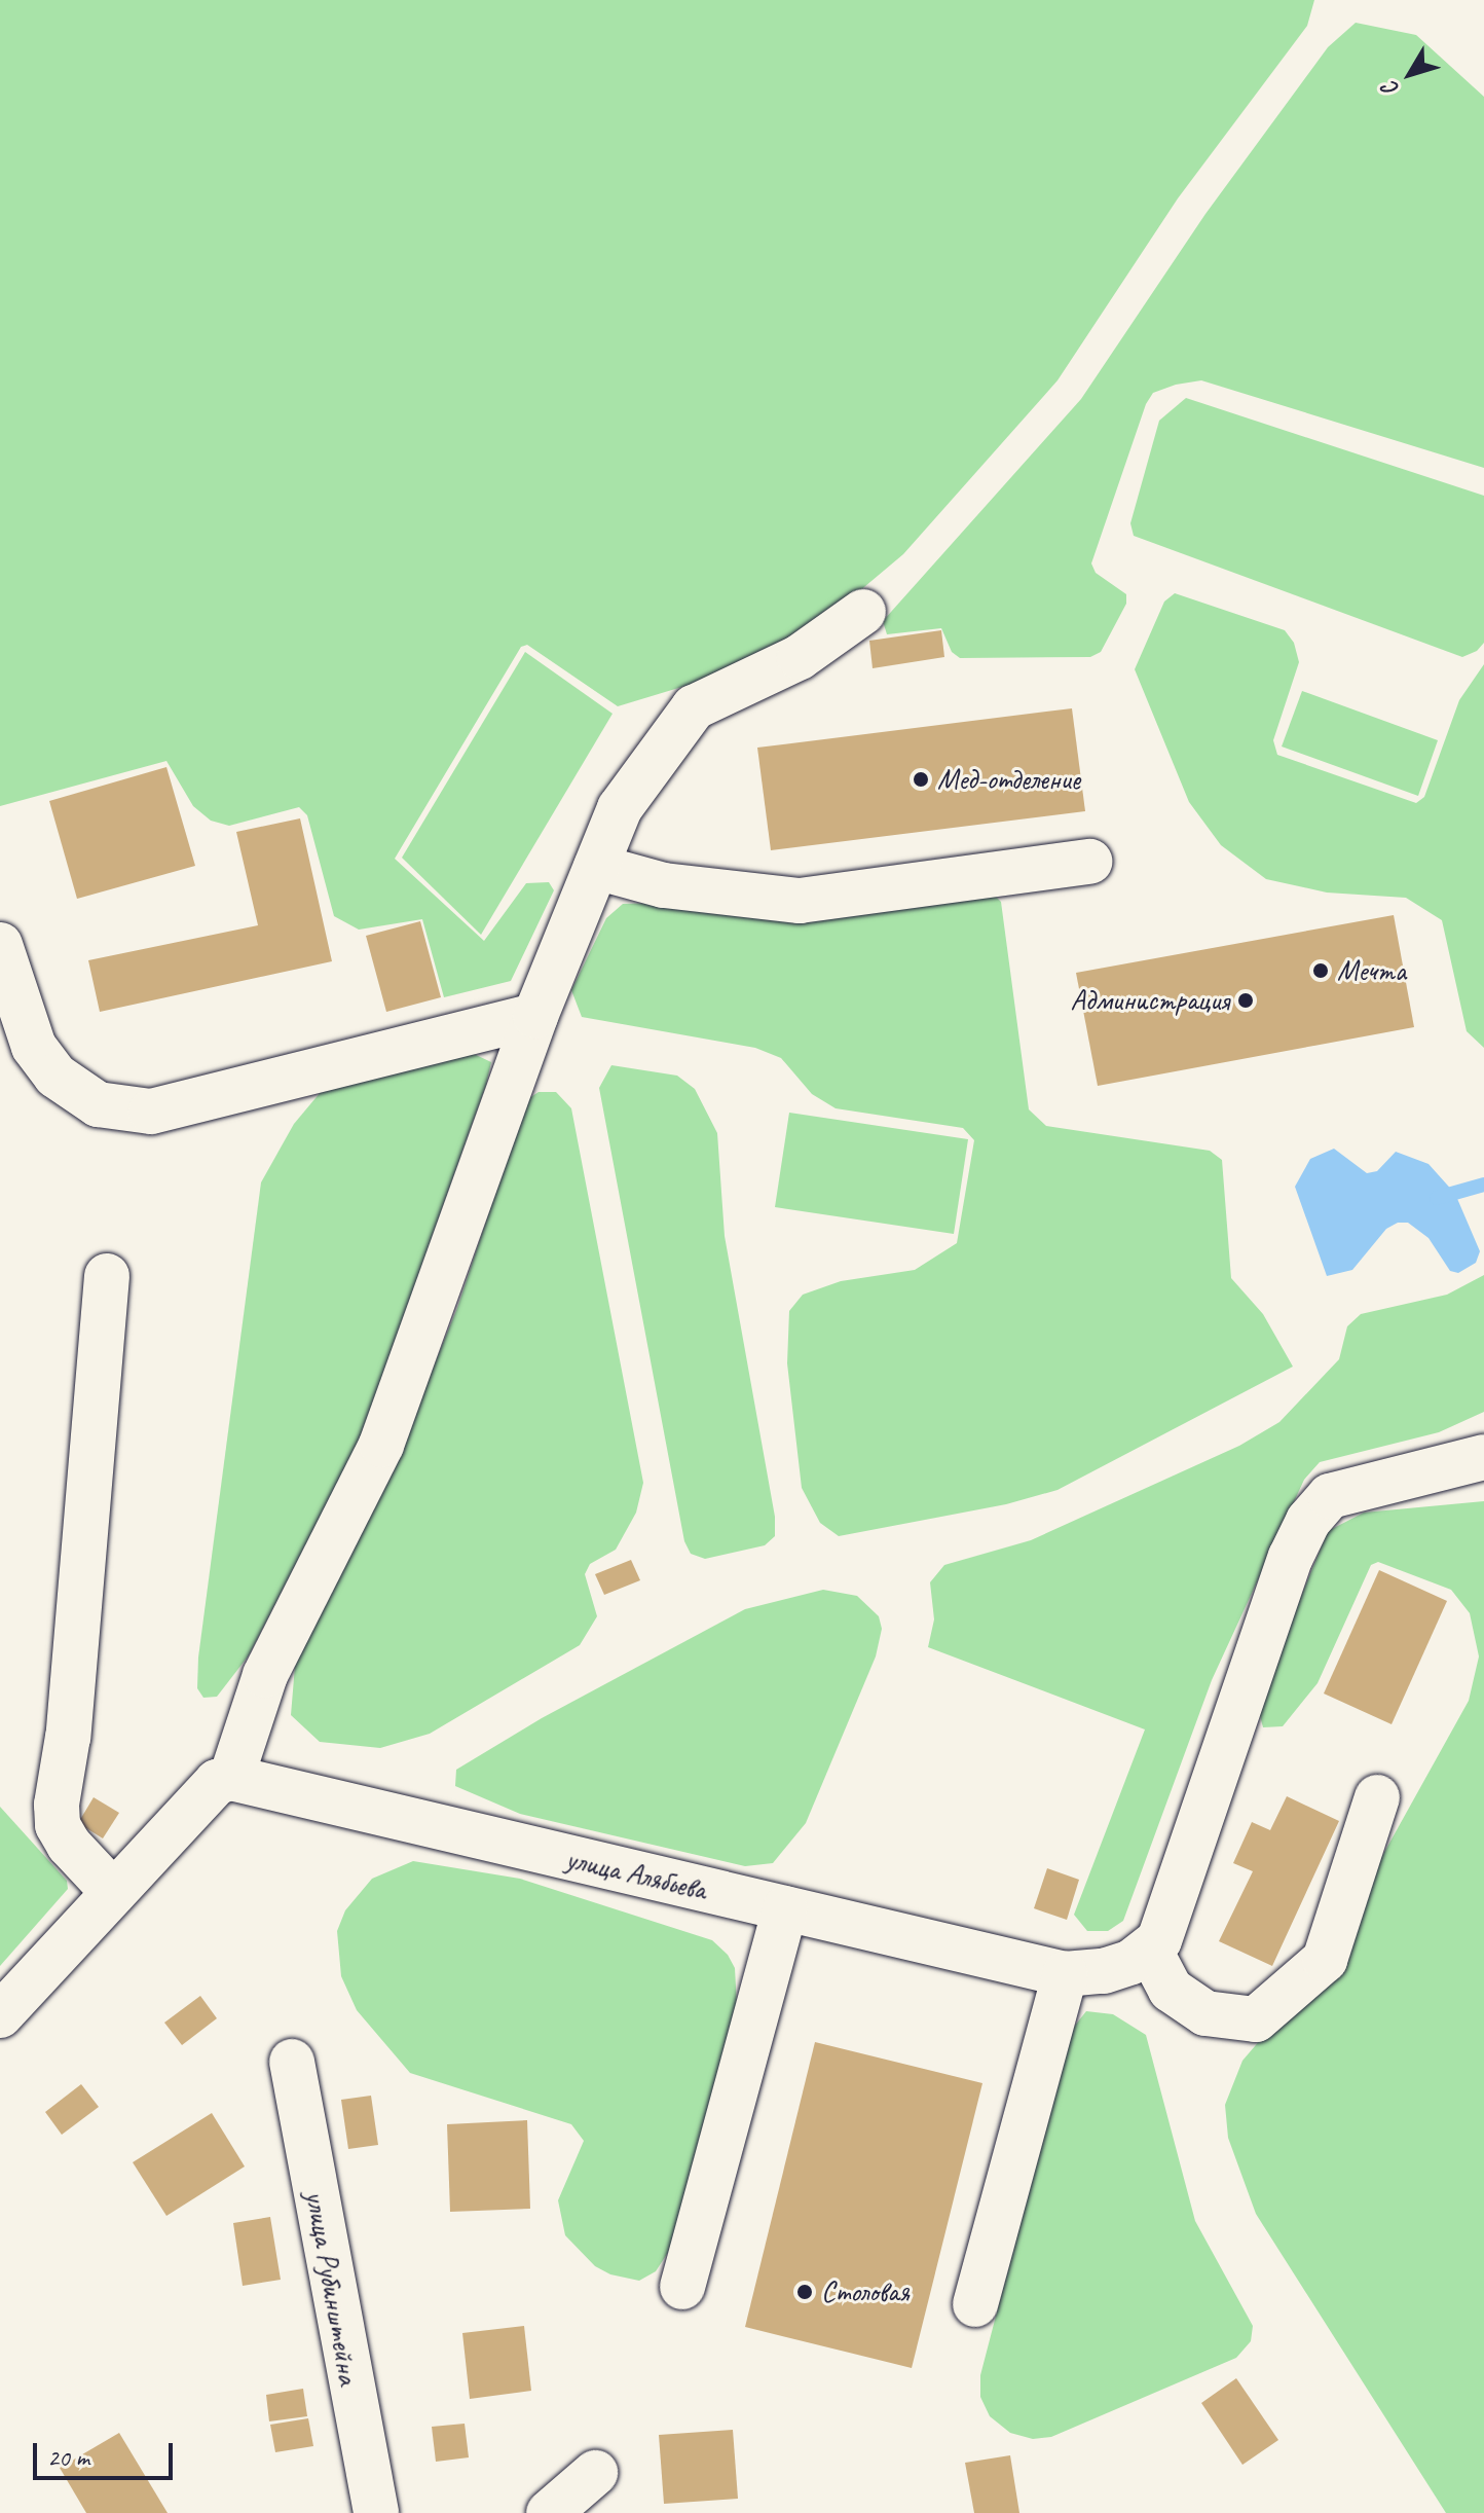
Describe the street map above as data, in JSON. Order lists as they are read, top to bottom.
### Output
{
  "streets": {
    "street": ["улица Алябьева", "улица Рубинштейна"]
  },
  "places": [
    "Мед-отделение",
    "Мечта",
    "Администрация",
    "Столовая"
  ],
  "scale_bar": "20 m",
  "north": "bottom left"
}
